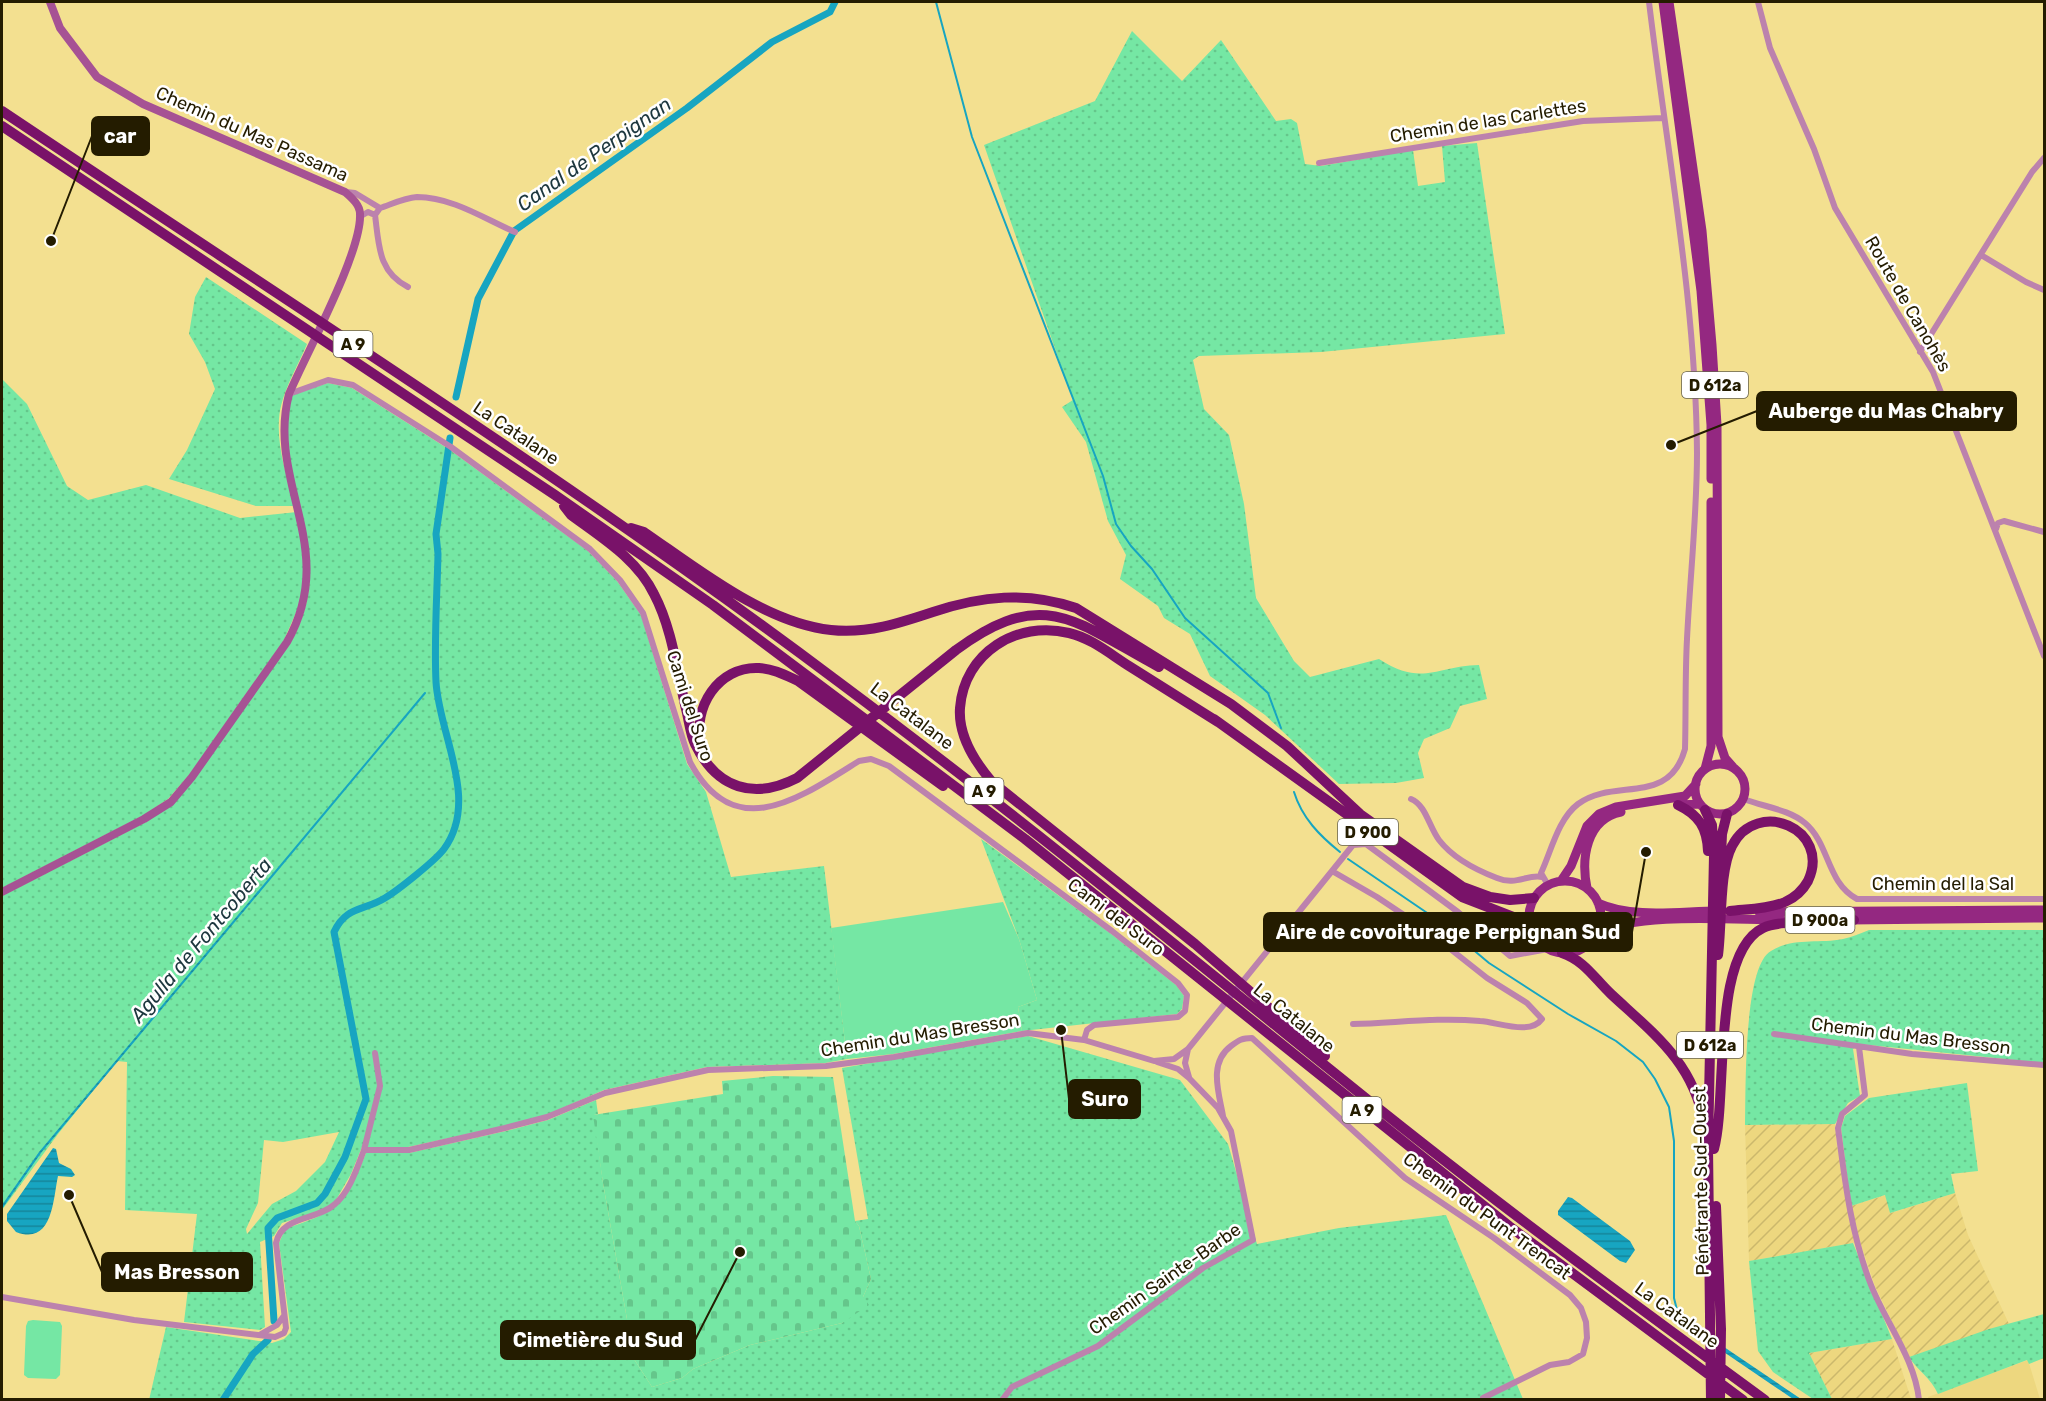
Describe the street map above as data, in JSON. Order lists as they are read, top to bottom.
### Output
{
  "streets": {
    "highway": [
      "A 9",
      "D 612a",
      "La Catalane",
      "D 900",
      "D 900a",
      "Pénétrante Sud-Ouest"
    ],
    "street": [
      "Chemin de las Carlettes",
      "Chemin du Mas Passama",
      "Route de Canohès",
      "Cami del Suro",
      "Chemin del la Sal",
      "Chemin du Mas Bresson",
      "Chemin du Punt Trencat",
      "Chemin Sainte-Barbe"
    ]
  },
  "crossings": [
    ["D 612a", "Chemin del la Sal"],
    ["D 612a", "Pénétrante Sud-Ouest"],
    ["Cami del Suro", "Chemin du Mas Bresson"],
    ["D 900", "D 900a"],
    ["D 900a", "Pénétrante Sud-Ouest"],
    ["Chemin du Mas Bresson", "Chemin Sainte-Barbe"],
    ["Chemin du Punt Trencat", "Chemin Sainte-Barbe"]
  ],
  "water": ["Canal de Perpignan", "Agulla de Fontcoberta"],
  "places": [
    "car",
    "Auberge du Mas Chabry",
    "Aire de covoiturage Perpignan Sud",
    "Suro",
    "Mas Bresson",
    "Cimetière du Sud"
  ]
}
